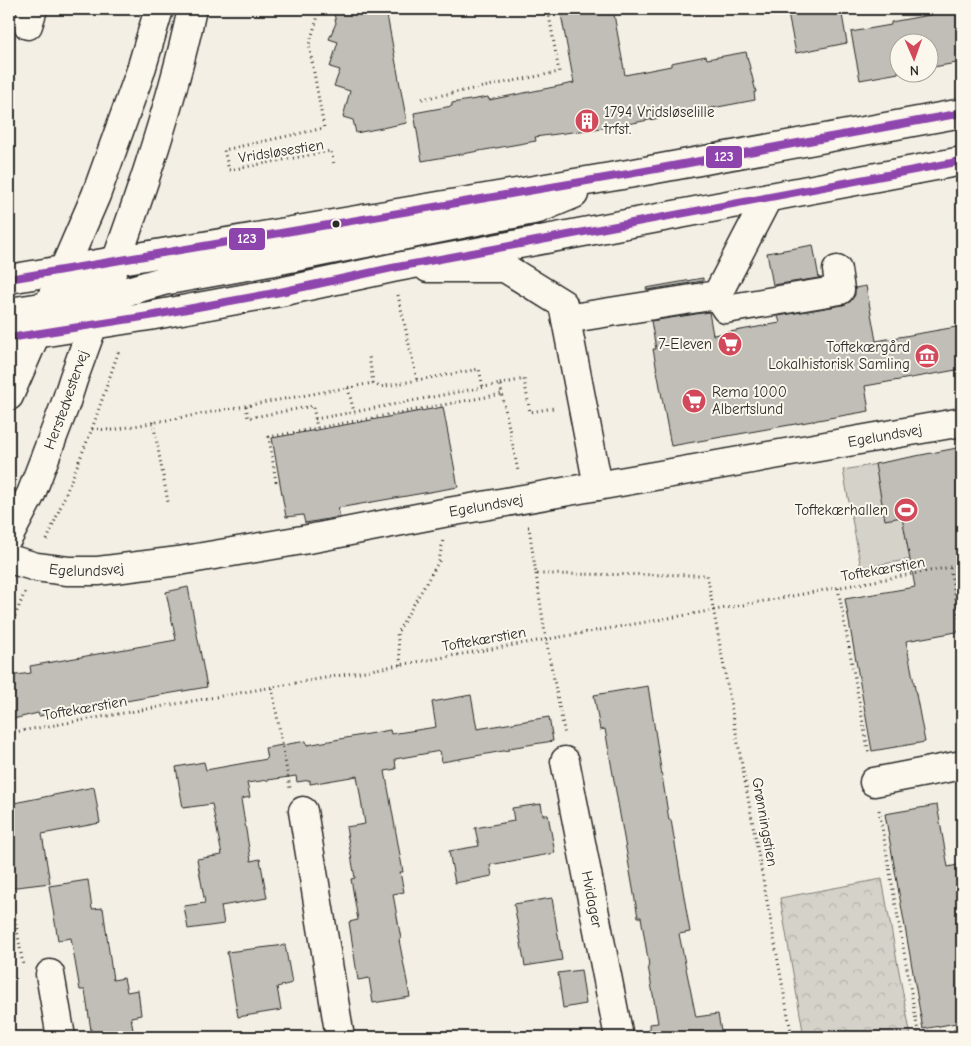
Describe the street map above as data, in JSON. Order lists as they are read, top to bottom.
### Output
{
  "streets": {
    "main road": ["Herstedvestervej", "Egelundsvej", "Hvidager"],
    "path": ["Vridsløsestien", "Toftekærstien", "Grønningstien"]
  },
  "crossings": [
    ["Toftekærstien", "Grønningstien"]
  ],
  "places": {
    "building": ["1794 Vridsløselille trfst."],
    "supermarket": ["7-Eleven", "Rema 1000 Albertslund"],
    "museum": ["Toftekærgård Lokalhistorisk Samling"],
    "sports": ["Toftekærhallen"]
  },
  "lines": ["transit line 123"],
  "north": "bottom"
}
